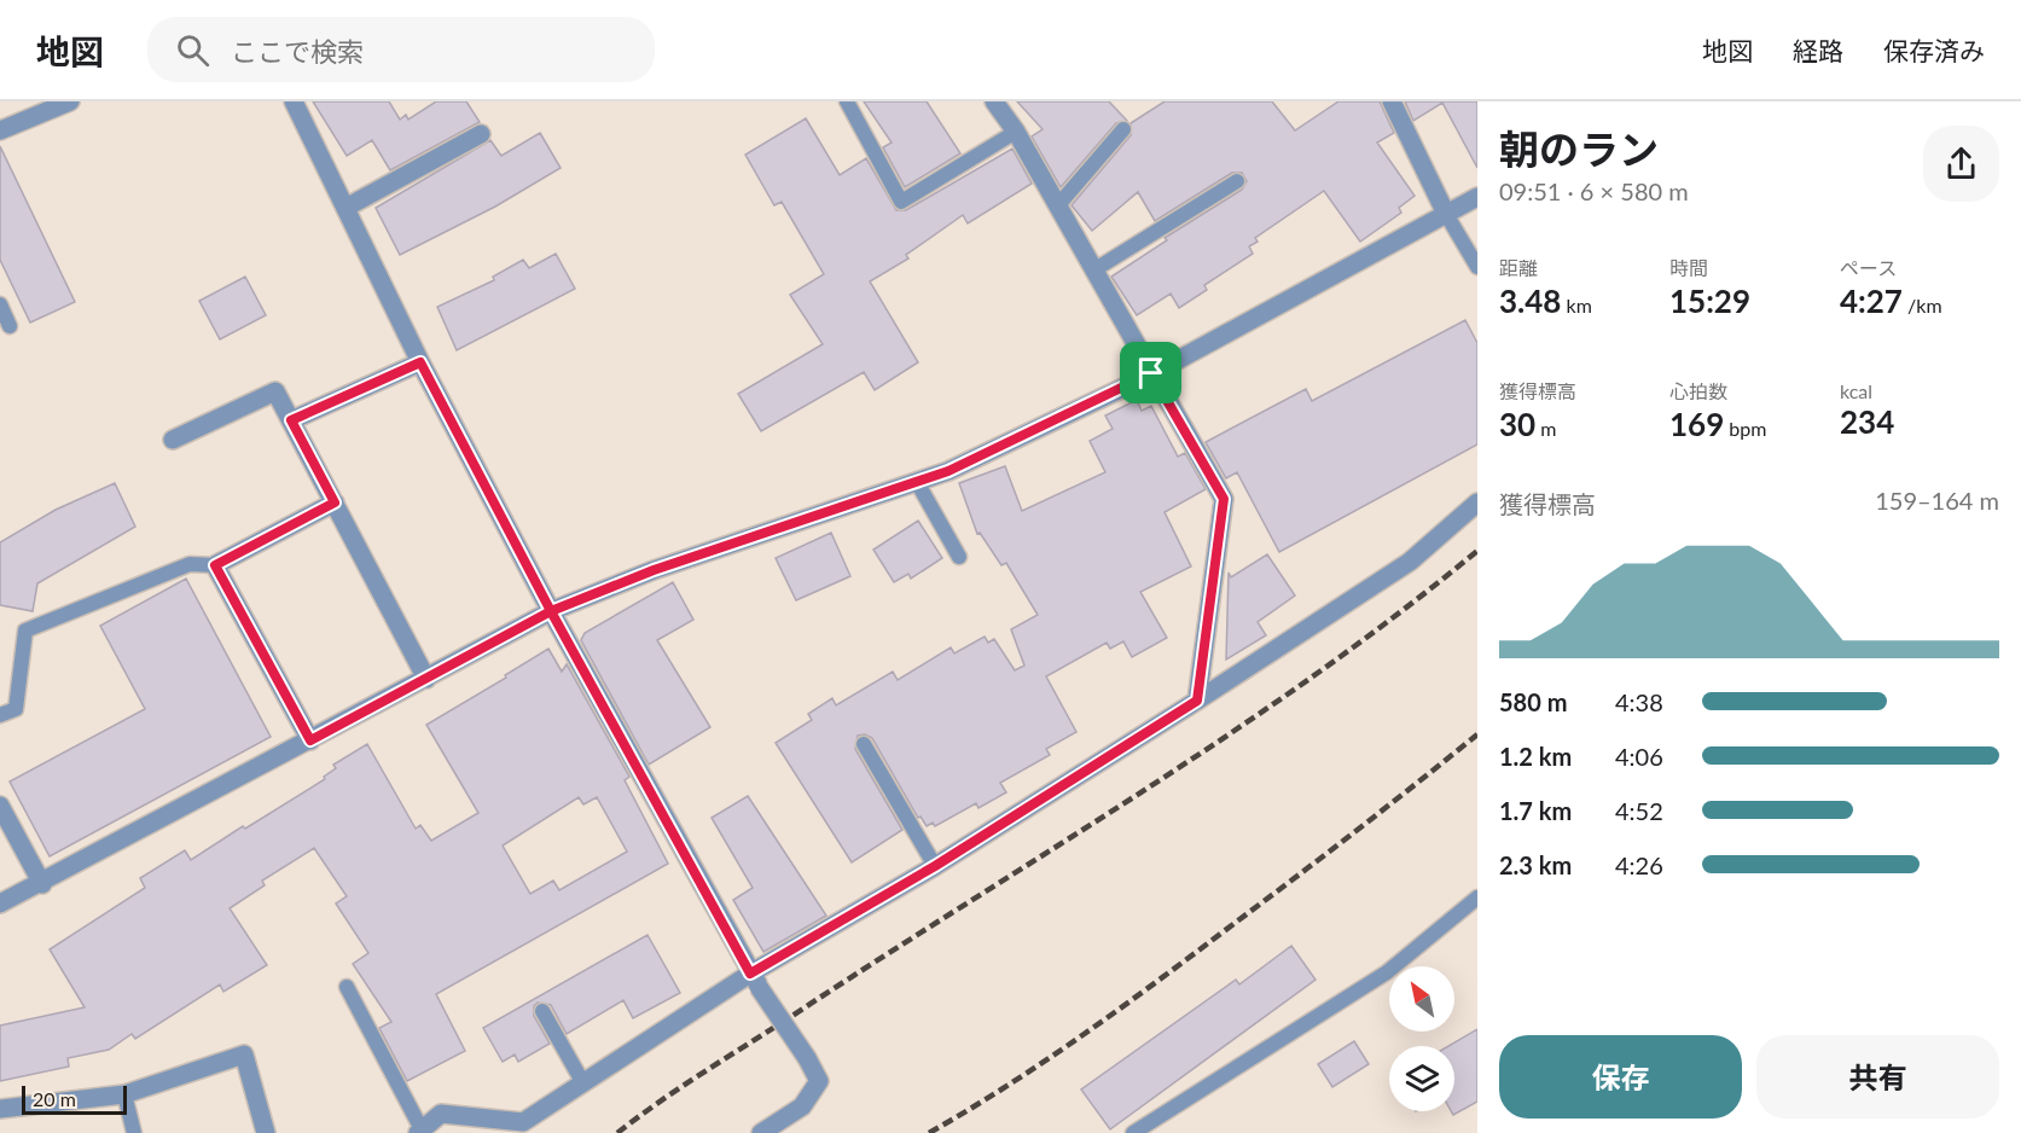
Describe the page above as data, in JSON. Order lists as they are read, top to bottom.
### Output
{
  "scale_bar": "20 m",
  "north": "top left",
  "page": {
    "header": "地図",
    "search": "ここで検索",
    "nav": ["地図", "経路", "保存済み"],
    "heading": ["朝のラン", "09:51 · 6 × 580 m"],
    "stats": [
      ["距離", "3.48 km"],
      ["時間", "15:29"],
      ["ペース", "4:27 /km"],
      ["獲得標高", "30 m"],
      ["心拍数", "169 bpm"],
      ["kcal", "234"]
    ],
    "chart": ["獲得標高", "159–164 m"],
    "list": [
      {
        "name": "580 m",
        "note": "4:38"
      },
      {
        "name": "1.2 km",
        "note": "4:06"
      },
      {
        "name": "1.7 km",
        "note": "4:52"
      },
      {
        "name": "2.3 km",
        "note": "4:26"
      }
    ],
    "buttons": ["保存", "共有"],
    "scale": "20 m"
  }
}
